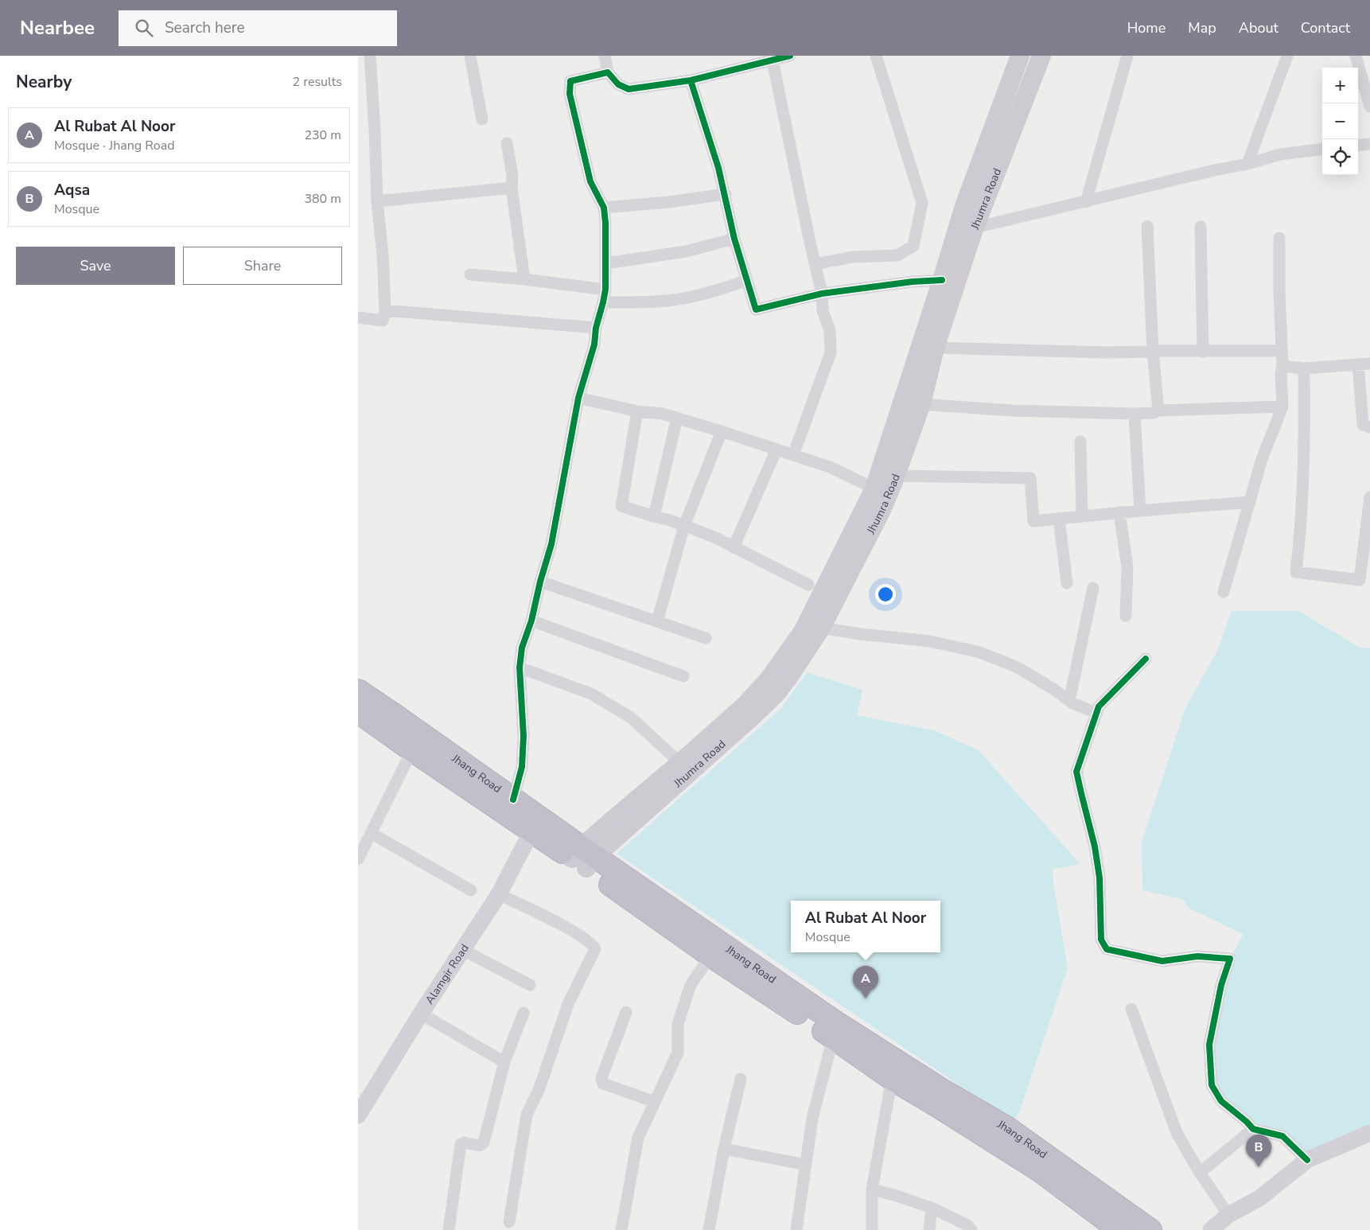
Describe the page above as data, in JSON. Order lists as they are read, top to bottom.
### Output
{
  "streets": {
    "highway": ["Jhang Road"],
    "main road": ["Jhumra Road"],
    "street": ["Alamgir Road"]
  },
  "crossings": [
    ["Jhumra Road", "Jhang Road"],
    ["Jhang Road", "Alamgir Road"]
  ],
  "page": {
    "header": "Nearbee",
    "search": "Search here",
    "nav": [
      "Home",
      "Map",
      "About",
      "Contact"
    ],
    "heading": ["Nearby", "2 results"],
    "map_buttons": ["+", "−"],
    "list": [
      {
        "mark": "A",
        "name": "Al Rubat Al Noor",
        "note": "Mosque · Jhang Road",
        "value": "230 m"
      },
      {
        "mark": "B",
        "name": "Aqsa",
        "note": "Mosque",
        "value": "380 m"
      }
    ],
    "buttons": ["Save", "Share"],
    "popup": ["Al Rubat Al Noor", "Mosque"],
    "pins": ["A", "B"]
  }
}
